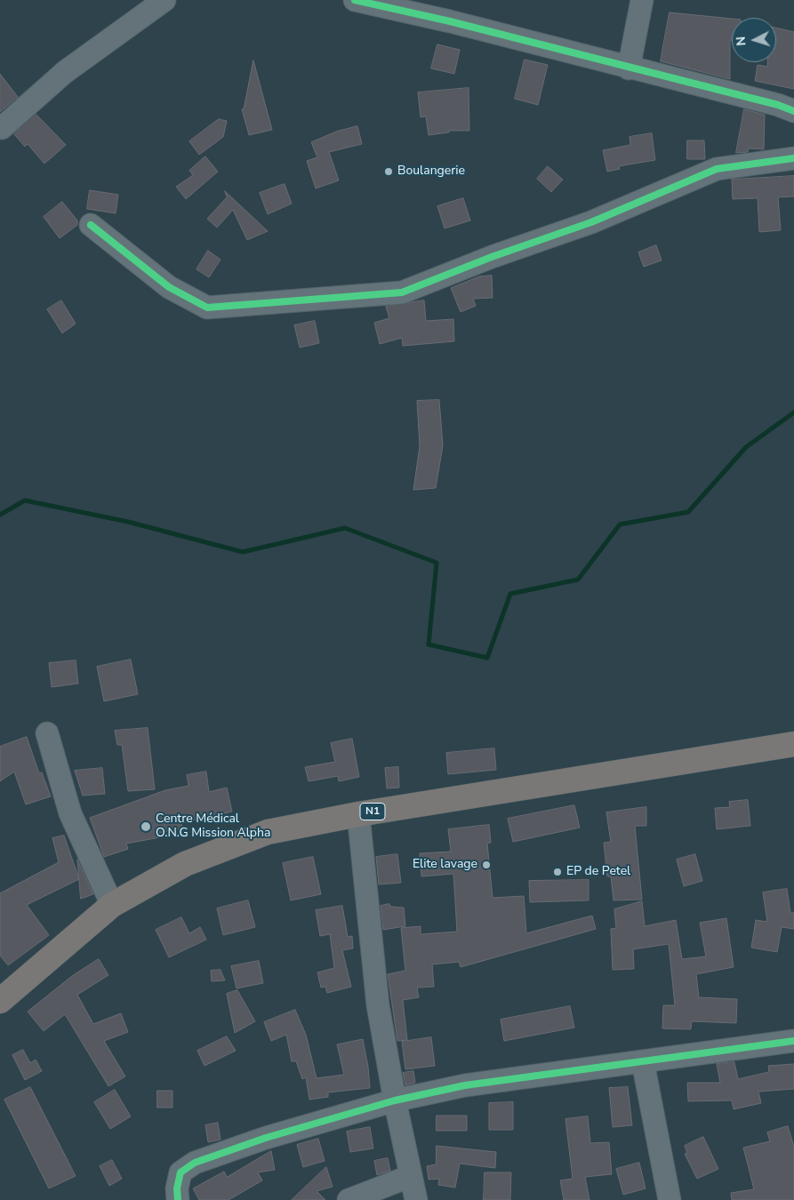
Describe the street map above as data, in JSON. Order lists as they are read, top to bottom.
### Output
{
  "streets": {
    "highway": ["N1"]
  },
  "places": [
    "Boulangerie",
    "Centre Médical O.N.G Mission Alpha",
    "Elite lavage",
    "EP de Petel"
  ],
  "north": "left"
}
